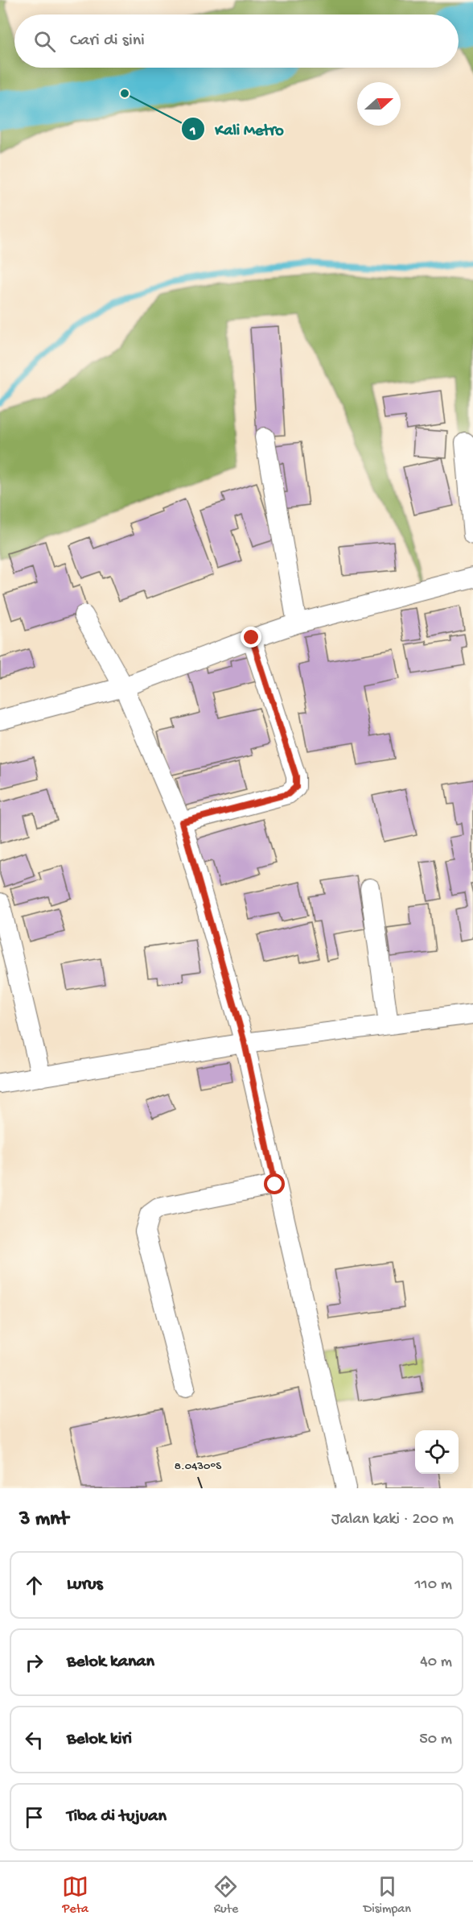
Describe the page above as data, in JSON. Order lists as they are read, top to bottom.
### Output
{
  "places": ["Kali Metro"],
  "north": "right",
  "page": {
    "search": "Cari di sini",
    "heading": ["3 mnt", "Jalan kaki · 200 m"],
    "list": [
      ["Lurus", "110 m"],
      ["Belok kanan", "40 m"],
      ["Belok kiri", "50 m"],
      "Tiba di tujuan"
    ],
    "nav": ["Peta", "Rute", "Disimpan"]
  },
  "coordinates": ["8.0430°S"]
}
